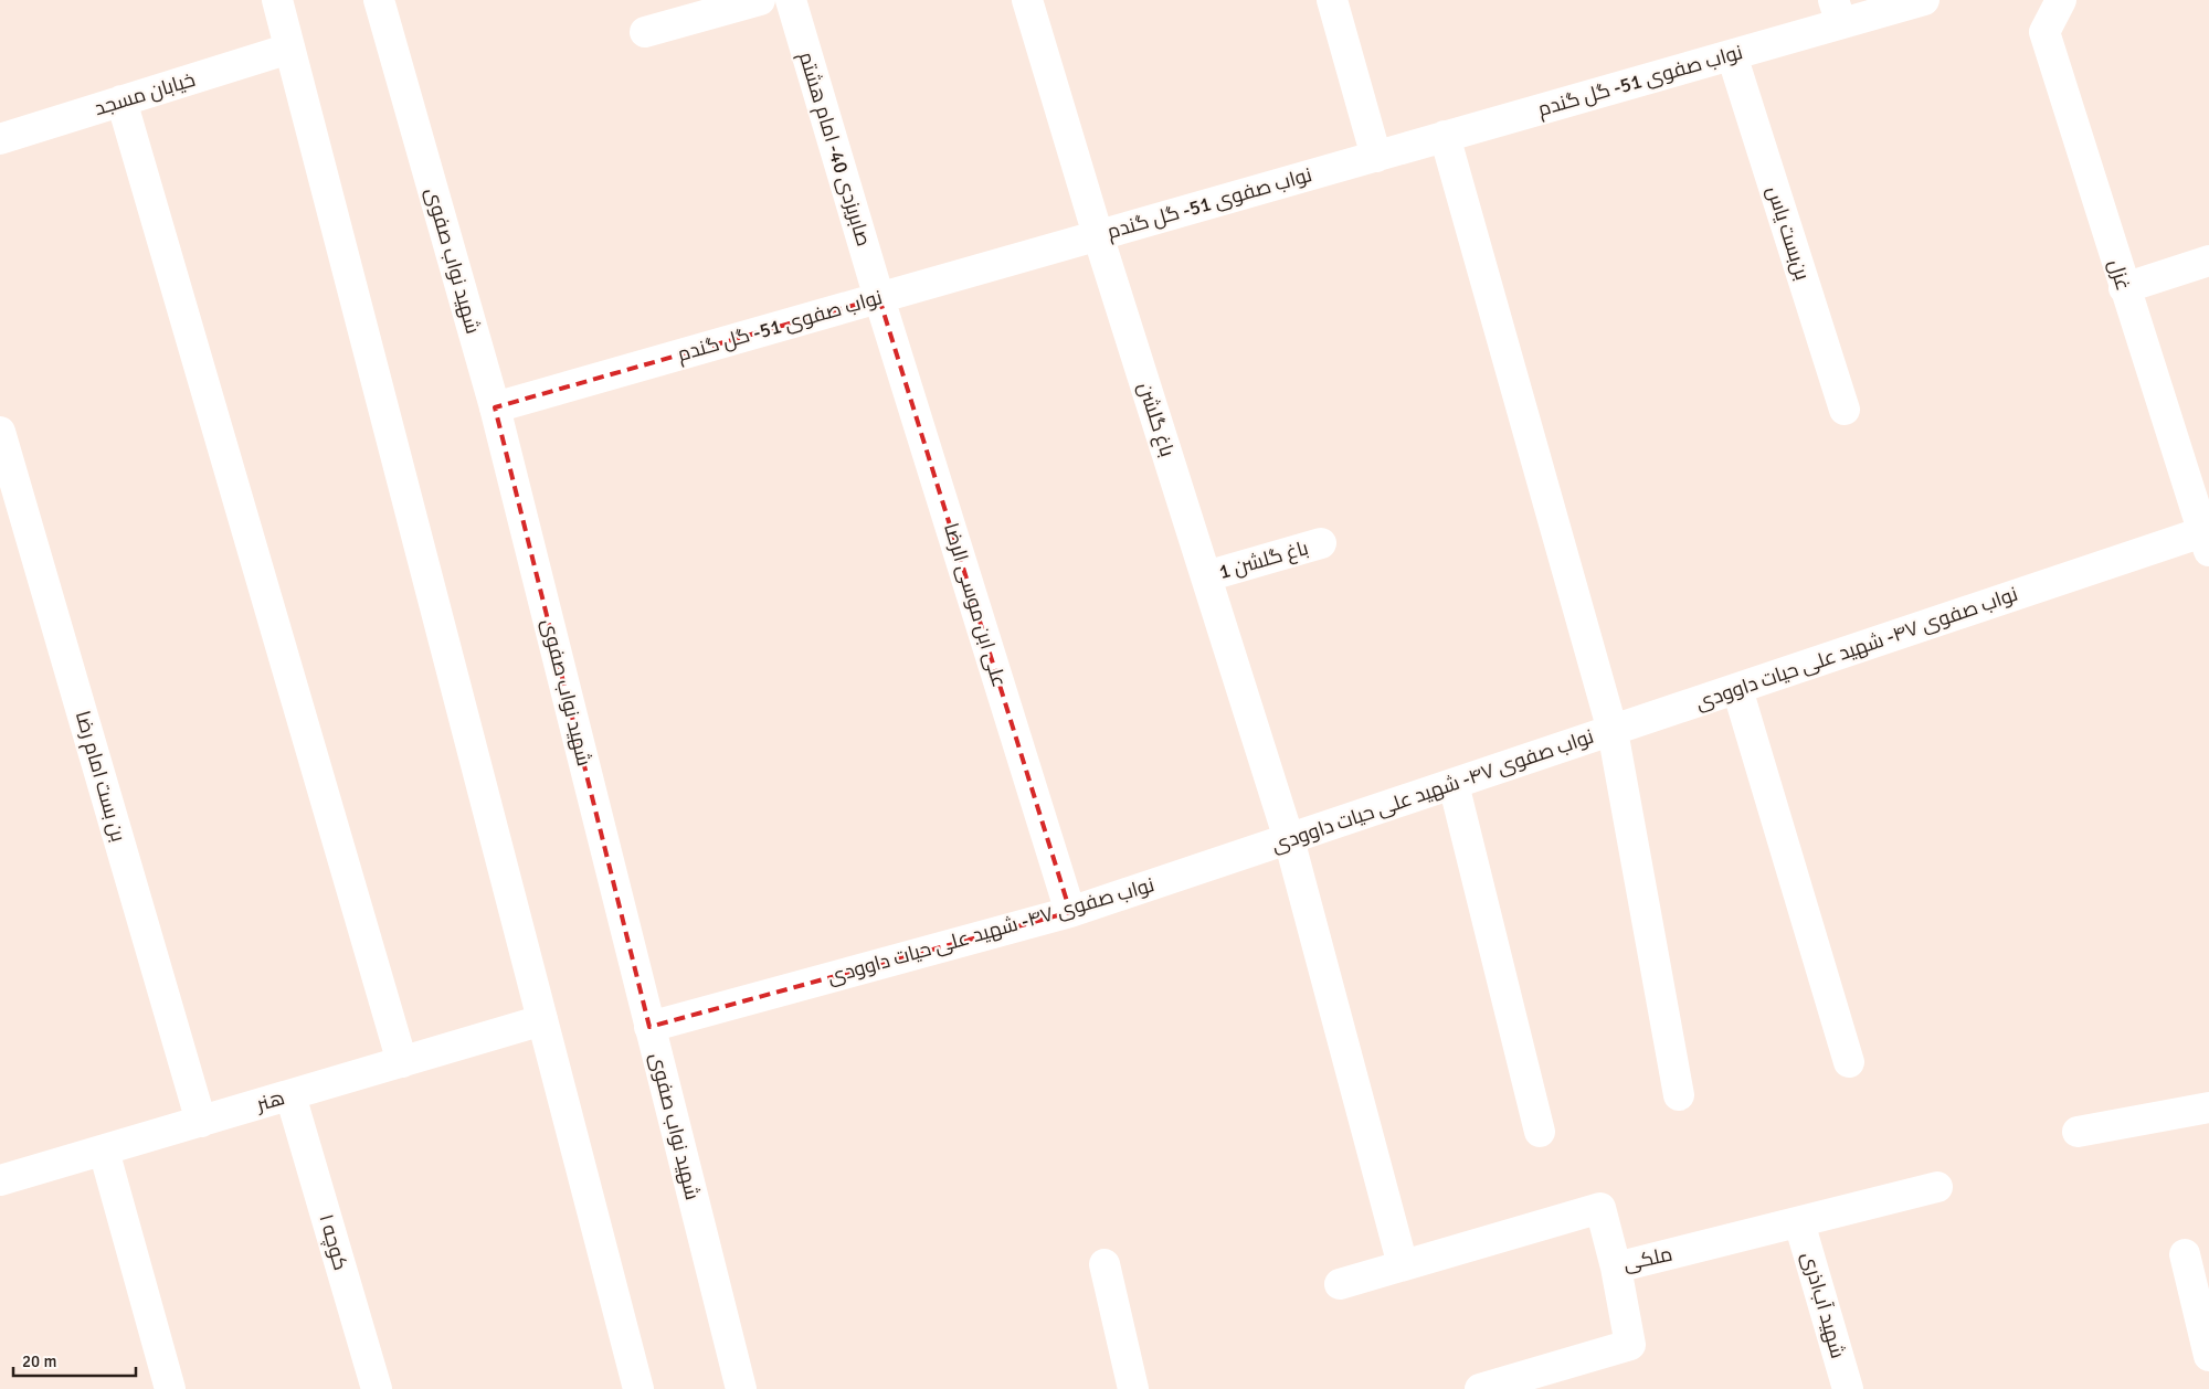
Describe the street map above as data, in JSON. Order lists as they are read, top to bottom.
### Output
{
  "streets": {
    "street": [
      "نواب صفوی 51- گل گندم",
      "خیابان مسجد",
      "صابریزدی 40- امام هشتم",
      "بن‌بست یاس",
      "شهید نواب صفوی",
      "غزل",
      "باغ گلشن",
      "باغ گلشن 1",
      "علی ابن موسی الرضا",
      "نواب صفوی ۴۷- شهید علی حیات داوودی",
      "بن بست امام رضا",
      "هنر",
      "کوچه ۱",
      "ملکی",
      "شهید‌ آب‌اذری"
    ]
  },
  "crossings": [
    ["نواب صفوی 51- گل گندم", "صابریزدی 40- امام هشتم"],
    ["نواب صفوی 51- گل گندم", "بن‌بست یاس"],
    ["نواب صفوی 51- گل گندم", "شهید نواب صفوی"],
    ["نواب صفوی 51- گل گندم", "باغ گلشن"],
    ["نواب صفوی 51- گل گندم", "علی ابن موسی الرضا"],
    ["صابریزدی 40- امام هشتم", "علی ابن موسی الرضا"],
    ["شهید نواب صفوی", "نواب صفوی ۴۷- شهید علی حیات داوودی"],
    ["غزل", "نواب صفوی ۴۷- شهید علی حیات داوودی"],
    ["باغ گلشن", "باغ گلشن 1"],
    ["باغ گلشن", "نواب صفوی ۴۷- شهید علی حیات داوودی"],
    ["باغ گلشن", "ملکی"],
    ["علی ابن موسی الرضا", "نواب صفوی ۴۷- شهید علی حیات داوودی"],
    ["بن بست امام رضا", "هنر"],
    ["هنر", "کوچه ۱"],
    ["ملکی", "شهید‌ آب‌اذری"]
  ],
  "scale_bar": "20 m"
}
